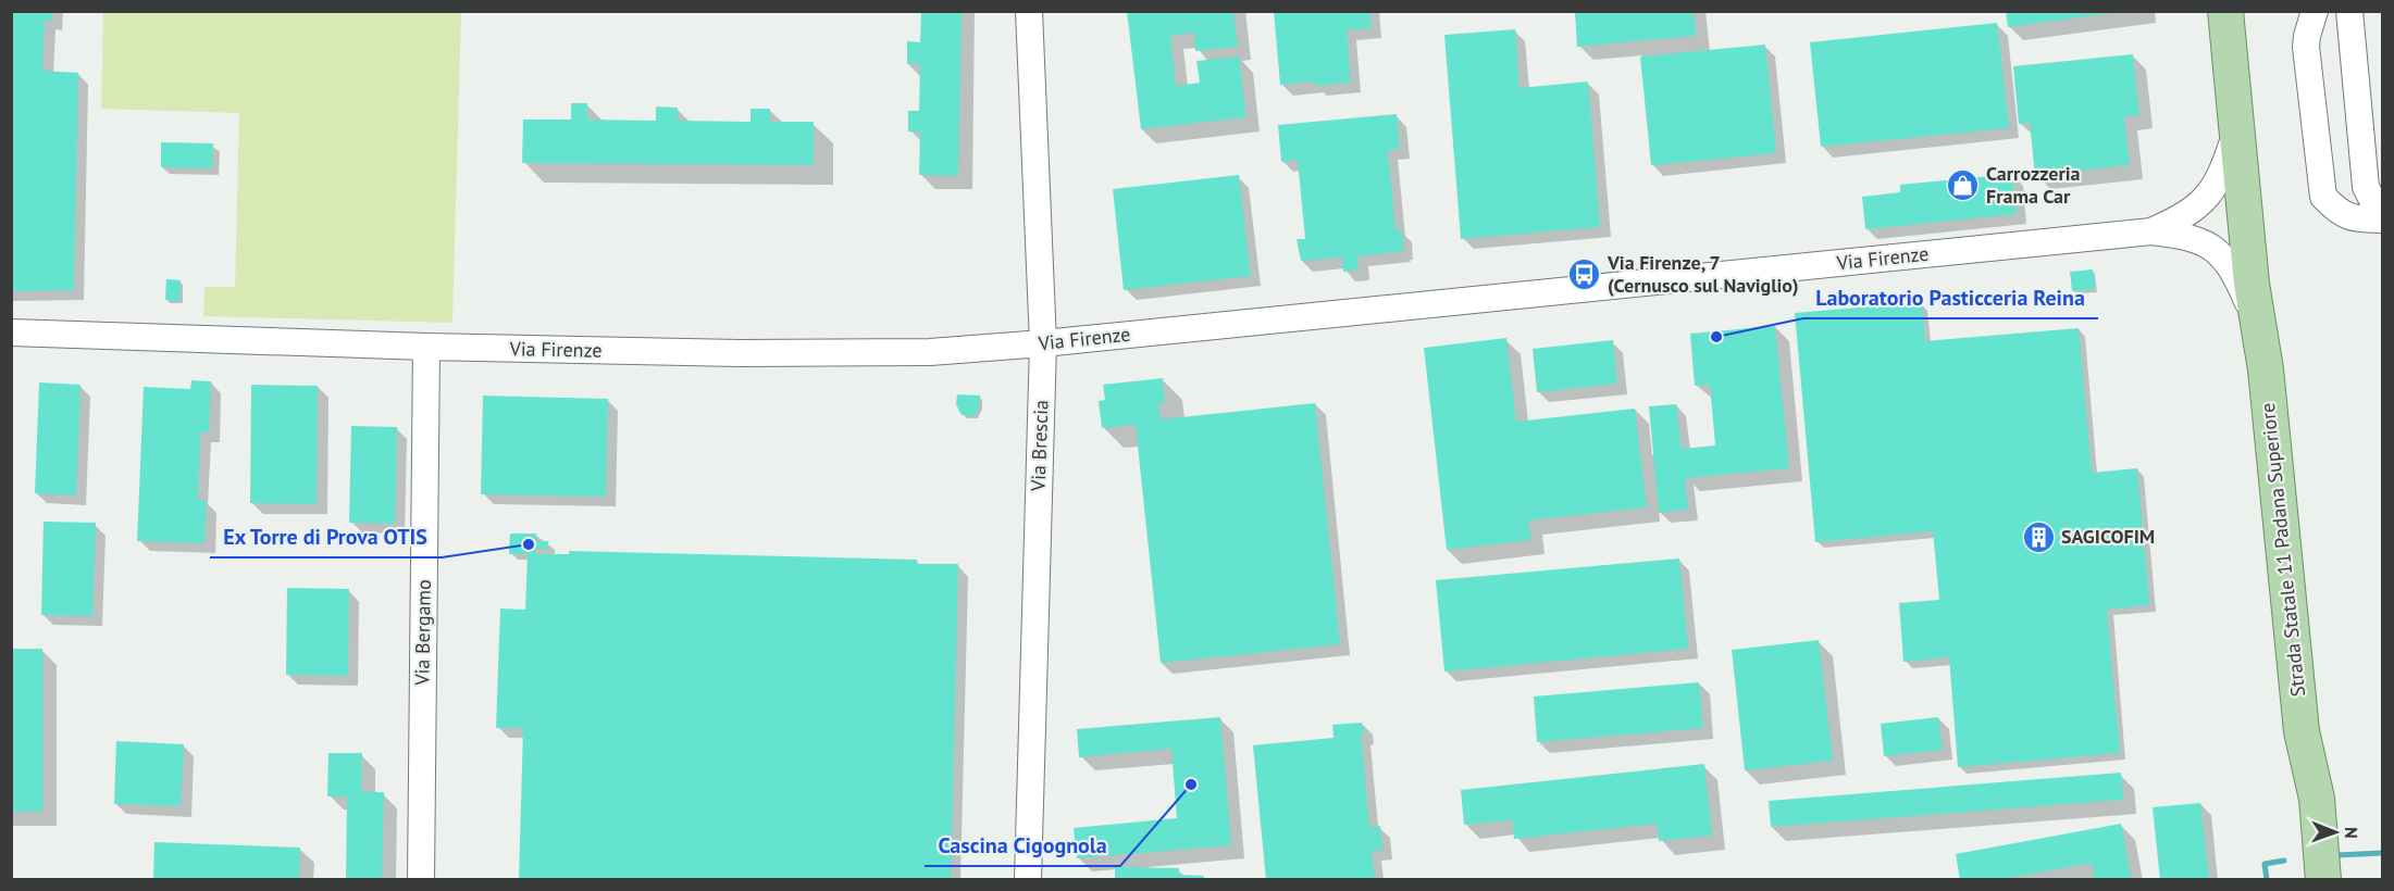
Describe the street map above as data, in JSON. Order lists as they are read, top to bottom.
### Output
{
  "streets": {
    "main road": ["Strada Statale 11 Padana Superiore"],
    "street": ["Via Firenze", "Via Brescia", "Via Bergamo"]
  },
  "crossings": [
    ["Via Firenze", "Via Brescia"],
    ["Via Firenze", "Strada Statale 11 Padana Superiore"],
    ["Via Firenze", "Via Bergamo"]
  ],
  "places": {
    "shop": ["Carrozzeria Frama Car"],
    "bus stop": ["Via Firenze, 7 (Cernusco sul Naviglio)"],
    "other": ["Laboratorio Pasticceria Reina", "Ex Torre di Prova OTIS", "Cascina Cigognola"],
    "building": ["SAGICOFIM"]
  },
  "north": "right"
}
